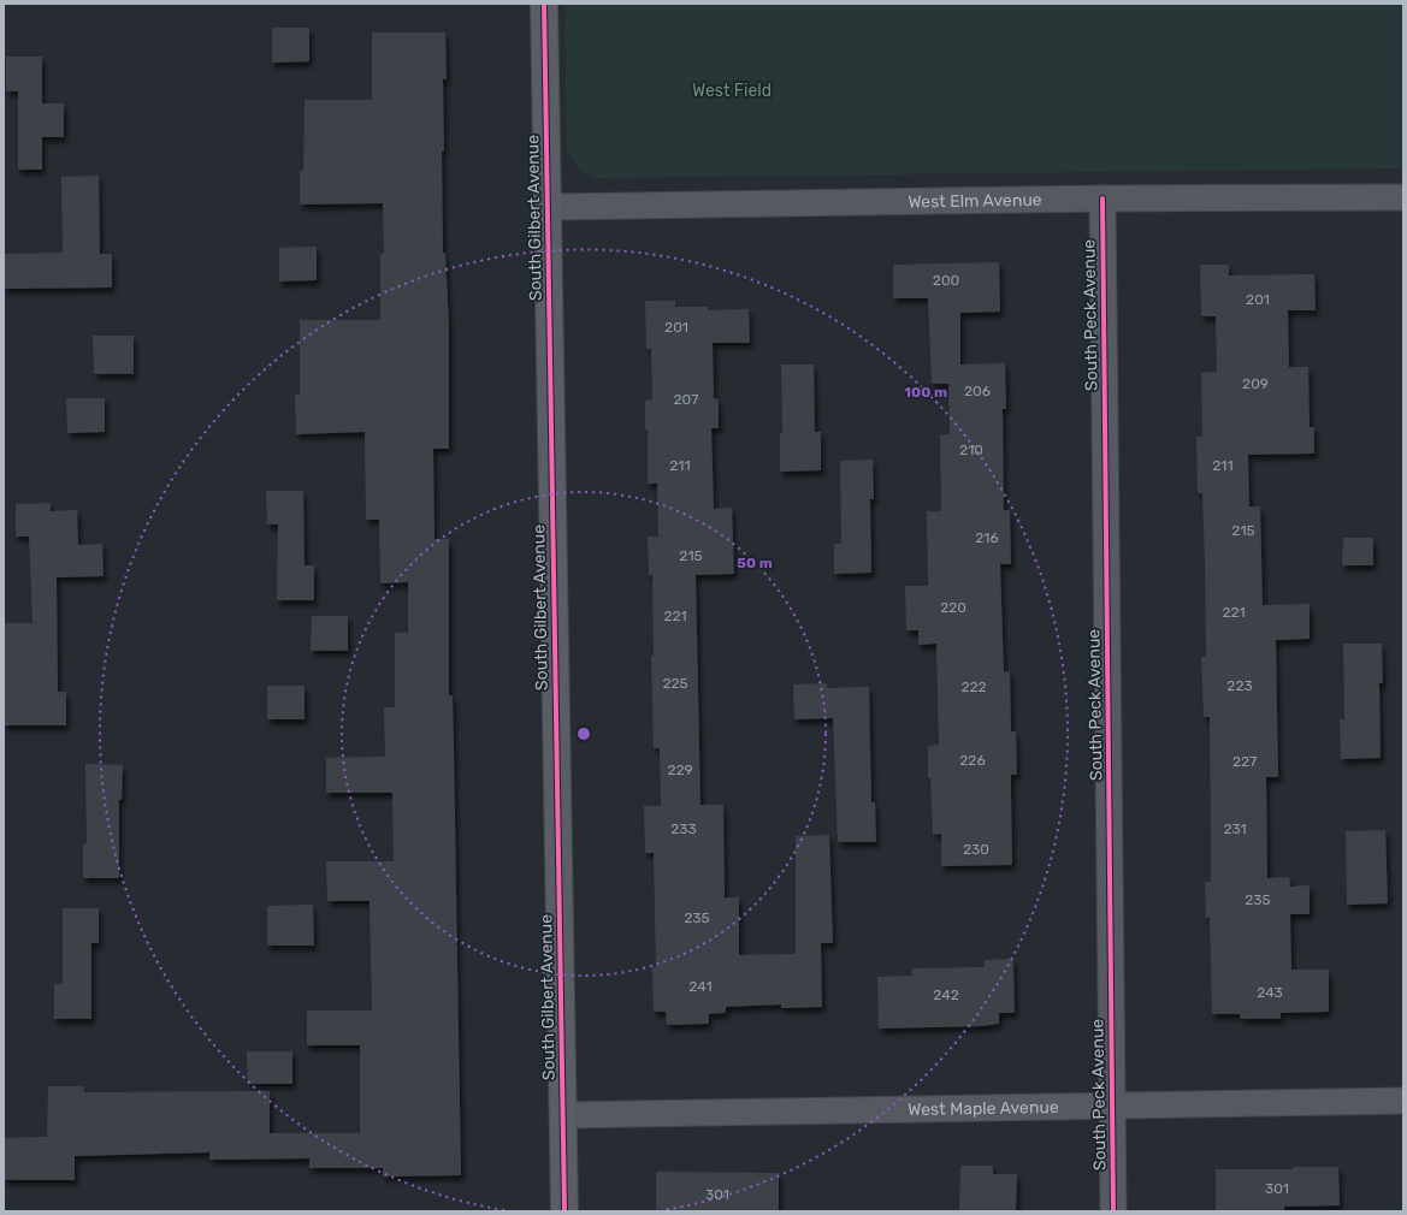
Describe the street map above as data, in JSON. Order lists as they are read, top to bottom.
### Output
{
  "streets": {
    "street": [
      "West Elm Avenue",
      "South Gilbert Avenue",
      "South Peck Avenue",
      "West Maple Avenue"
    ]
  },
  "crossings": [
    ["West Elm Avenue", "South Gilbert Avenue"],
    ["West Elm Avenue", "South Peck Avenue"],
    ["South Gilbert Avenue", "West Maple Avenue"],
    ["South Peck Avenue", "West Maple Avenue"]
  ],
  "parks": ["West Field"],
  "house_numbers": [
    "200",
    "201",
    "201",
    "209",
    "206",
    "207",
    "210",
    "211",
    "211",
    "215",
    "216",
    "215",
    "220",
    "221",
    "221",
    "225",
    "223",
    "222",
    "226",
    "227",
    "229",
    "233",
    "231",
    "230",
    "235",
    "235",
    "241",
    "243",
    "242",
    "301",
    "301"
  ],
  "rings": ["100 m", "50 m"]
}
